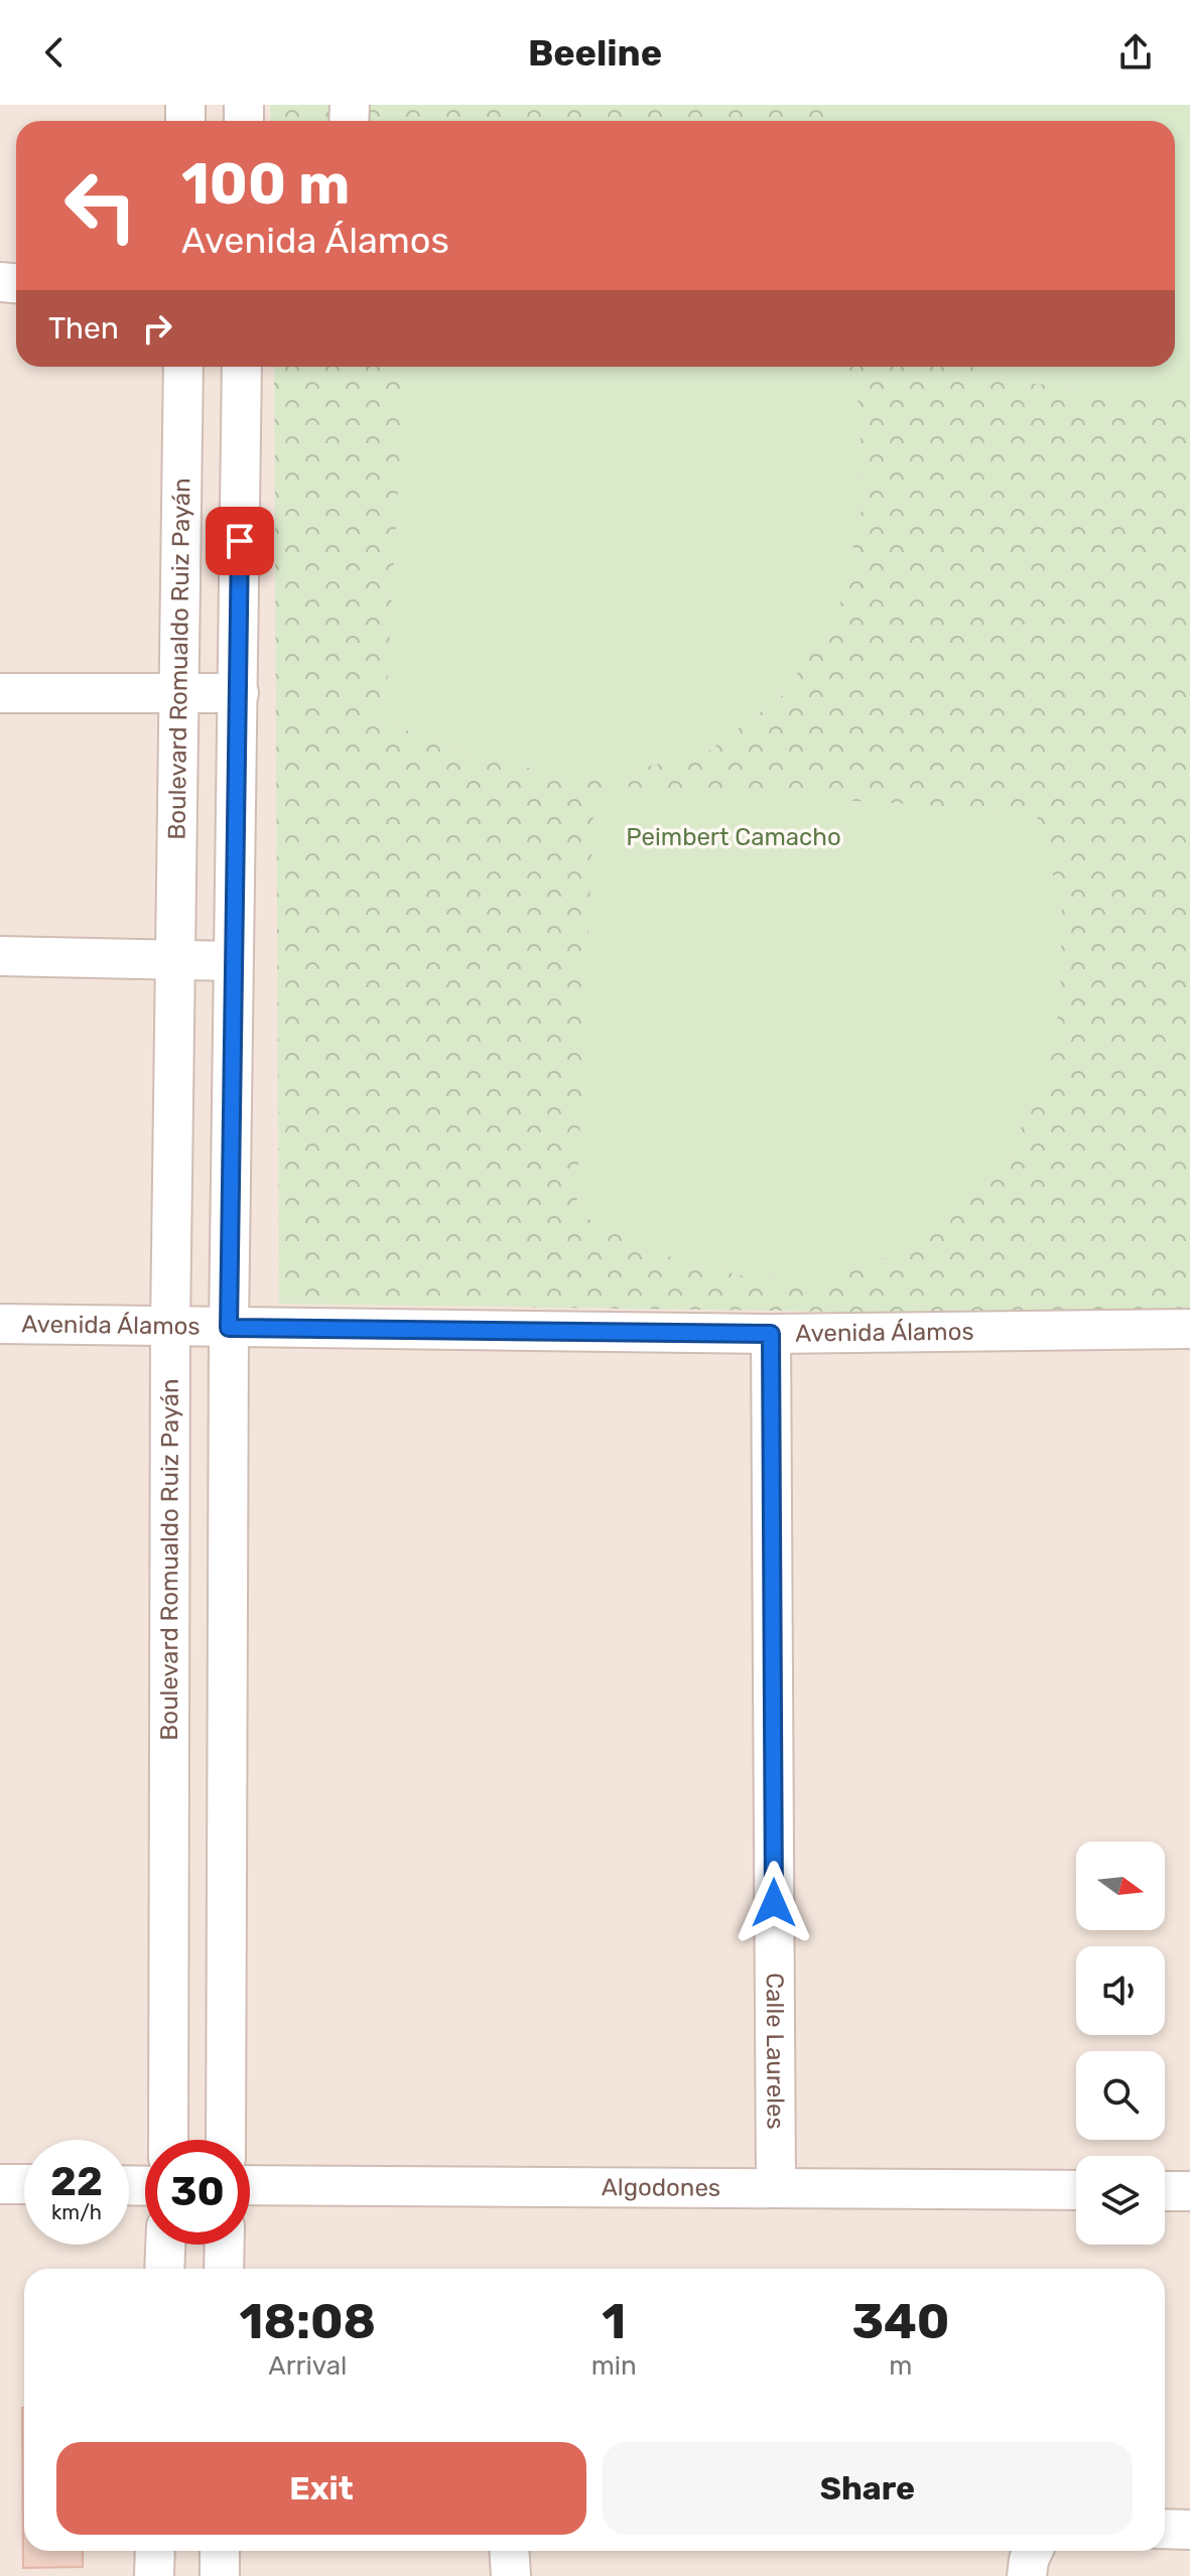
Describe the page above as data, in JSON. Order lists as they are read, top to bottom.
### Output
{
  "streets": {
    "street": [
      "Boulevard Romualdo Ruiz Payán",
      "Avenida Álamos",
      "Calle Laureles",
      "Algodones"
    ]
  },
  "crossings": [
    ["Boulevard Romualdo Ruiz Payán", "Avenida Álamos"],
    ["Avenida Álamos", "Calle Laureles"],
    ["Calle Laureles", "Algodones"]
  ],
  "parks": ["Peimbert Camacho"],
  "north": "right",
  "page": {
    "header": "Beeline",
    "turn": ["100 m", "Avenida Álamos"],
    "then": "Then",
    "speed": "22 km/h",
    "limit": "30",
    "eta": [
      "18:08",
      "Arrival",
      "1",
      "min",
      "340",
      "m"
    ],
    "buttons": ["Exit", "Share"]
  }
}
